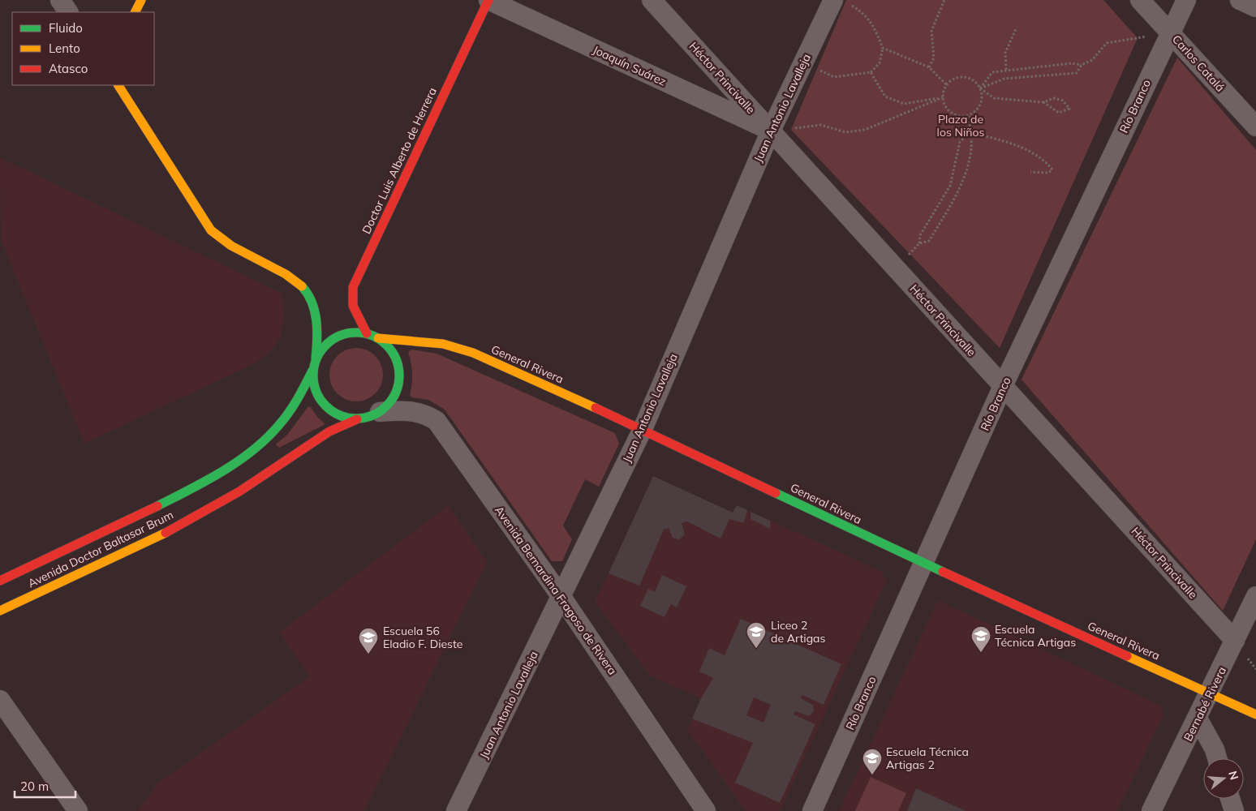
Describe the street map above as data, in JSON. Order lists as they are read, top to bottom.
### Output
{
  "streets": {
    "main road": ["Doctor Luis Alberto de Herrera", "General Rivera", "Avenida Doctor Baltasar Brum"],
    "street": [
      "Carlos Catalá",
      "Joaquín Suárez",
      "Héctor Princivalle",
      "Río Branco",
      "Juan Antonio Lavalleja",
      "Avenida Bernardina Fragoso de Rivera",
      "Bernabé Rivera"
    ]
  },
  "crossings": [
    ["Carlos Catalá", "Río Branco"],
    ["Joaquín Suárez", "Héctor Princivalle"],
    ["Joaquín Suárez", "Juan Antonio Lavalleja"],
    ["Joaquín Suárez", "Doctor Luis Alberto de Herrera"],
    ["Héctor Princivalle", "Río Branco"],
    ["Héctor Princivalle", "Juan Antonio Lavalleja"],
    ["Héctor Princivalle", "Bernabé Rivera"],
    ["Río Branco", "General Rivera"],
    ["Juan Antonio Lavalleja", "General Rivera"],
    ["Juan Antonio Lavalleja", "Avenida Bernardina Fragoso de Rivera"],
    ["Doctor Luis Alberto de Herrera", "General Rivera"],
    ["Doctor Luis Alberto de Herrera", "Avenida Doctor Baltasar Brum"],
    ["Doctor Luis Alberto de Herrera", "Avenida Bernardina Fragoso de Rivera"],
    ["General Rivera", "Avenida Doctor Baltasar Brum"],
    ["General Rivera", "Avenida Bernardina Fragoso de Rivera"],
    ["General Rivera", "Bernabé Rivera"],
    ["Avenida Doctor Baltasar Brum", "Avenida Bernardina Fragoso de Rivera"]
  ],
  "parks": ["Plaza de los Niños"],
  "places": {
    "school or university": [
      "Liceo 2 de Artigas",
      "Escuela Técnica Artigas",
      "Escuela 56 Eladio F. Dieste",
      "Escuela Técnica Artigas 2"
    ]
  },
  "legend": ["Fluido", "Lento", "Atasco"],
  "scale_bar": "20 m",
  "north": "right"
}
